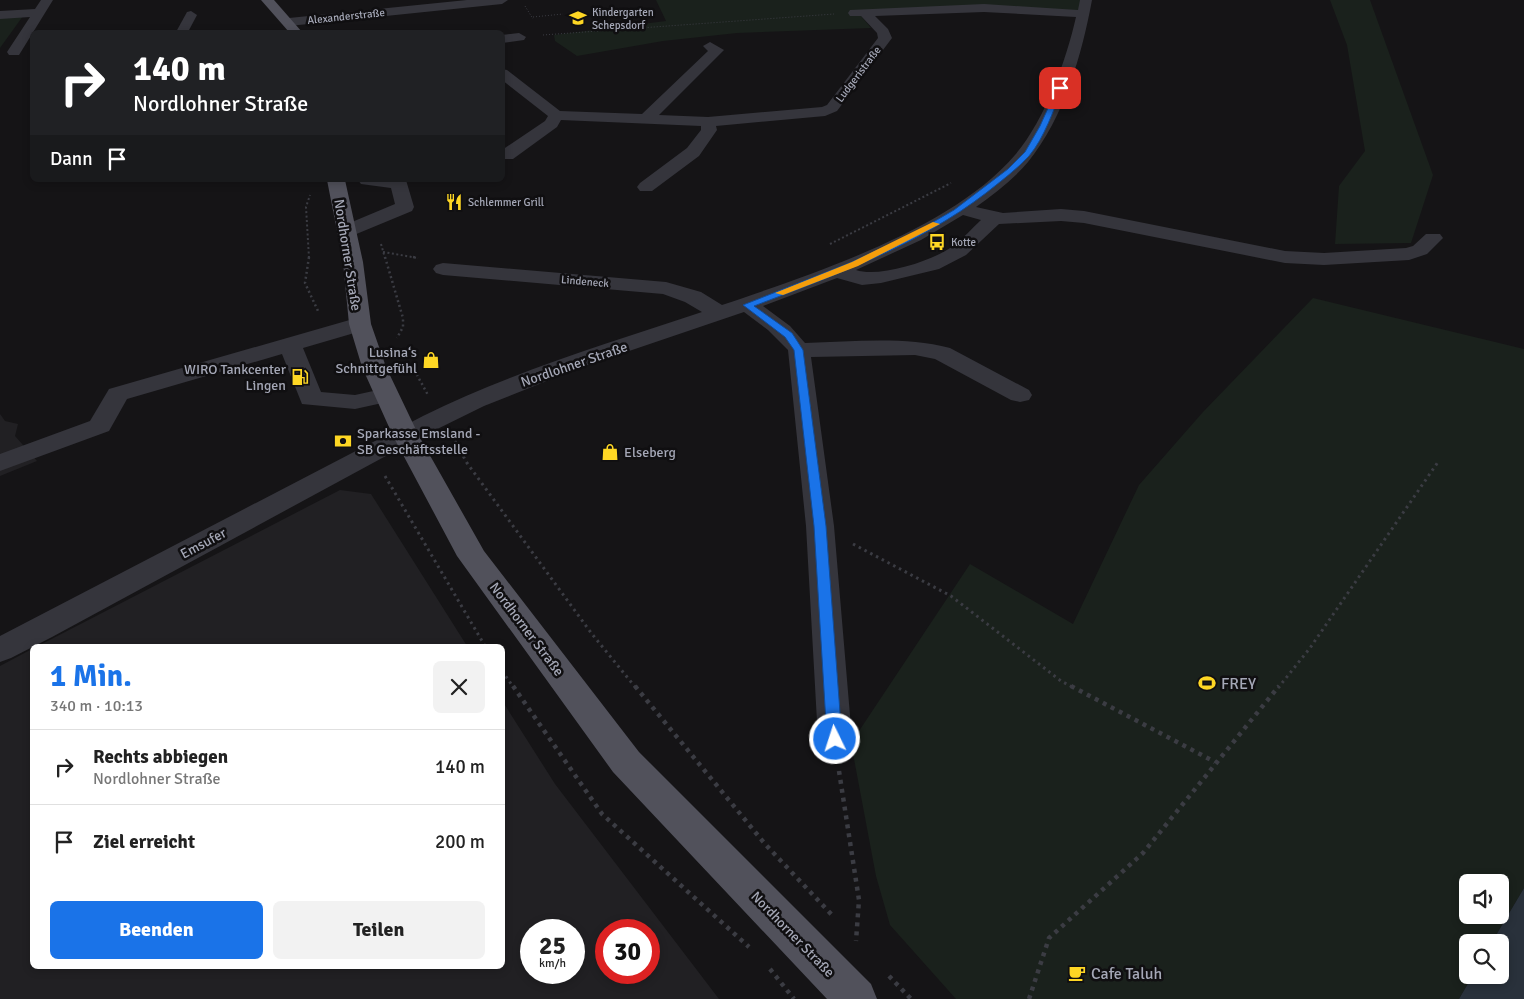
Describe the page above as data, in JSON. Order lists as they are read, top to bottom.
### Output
{
  "streets": {
    "main road": ["Nordhorner Straße"],
    "street": [
      "Alexanderstraße",
      "Ludgeristraße",
      "Lindeneck",
      "Nordlohner Straße",
      "Emsufer"
    ]
  },
  "crossings": [
    ["Nordhorner Straße", "Nordlohner Straße"],
    ["Nordhorner Straße", "Emsufer"],
    ["Lindeneck", "Nordlohner Straße"],
    ["Nordlohner Straße", "Emsufer"]
  ],
  "places": {
    "school or university": ["Kindergarten Schepsdorf"],
    "restaurant": ["Schlemmer Grill"],
    "bus stop": ["Kotte"],
    "shop": ["Lusina‘s Schnittgefühl", "Elseberg"],
    "fuel station": ["WIRO Tankcenter Lingen"],
    "bank": ["Sparkasse Emsland - SB Geschäftsstelle"],
    "sports": ["FREY"],
    "cafe": ["Cafe Taluh"]
  },
  "page": {
    "turn": ["140 m", "Nordlohner Straße"],
    "then": "Dann",
    "heading": ["1 Min.", "340 m · 10:13"],
    "list": [
      {
        "name": "Rechts abbiegen",
        "note": "Nordlohner Straße",
        "value": "140 m"
      },
      {
        "name": "Ziel erreicht",
        "value": "200 m"
      }
    ],
    "buttons": ["Beenden", "Teilen"],
    "speed": "25 km/h",
    "limit": "30"
  }
}
